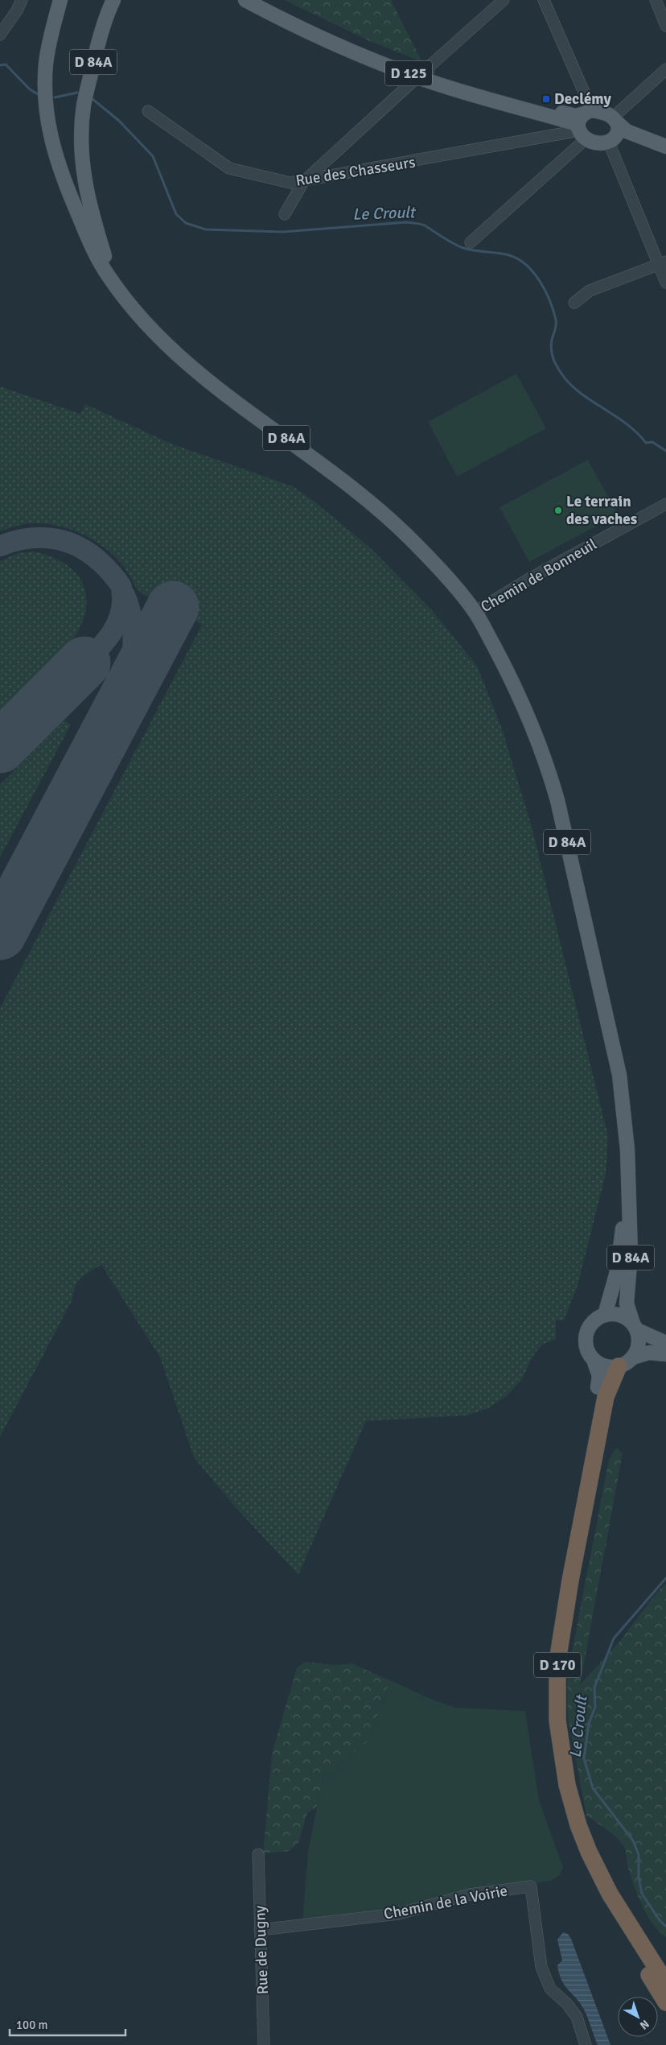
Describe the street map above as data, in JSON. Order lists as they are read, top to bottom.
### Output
{
  "streets": {
    "highway": ["D 170"],
    "main road": ["D 84A", "D 125"],
    "street": [
      "Rue des Chasseurs",
      "Chemin de Bonneuil",
      "Chemin de la Voirie",
      "Rue de Dugny"
    ]
  },
  "crossings": [
    ["D 84A", "Chemin de Bonneuil"],
    ["D 84A", "D 170"],
    ["D 125", "Rue des Chasseurs"],
    ["Chemin de la Voirie", "Rue de Dugny"]
  ],
  "water": ["Le Croult"],
  "places": {
    "transit": ["Declémy"],
    "other": ["Le terrain des vaches"]
  },
  "scale_bar": "100 m",
  "north": "bottom right"
}
